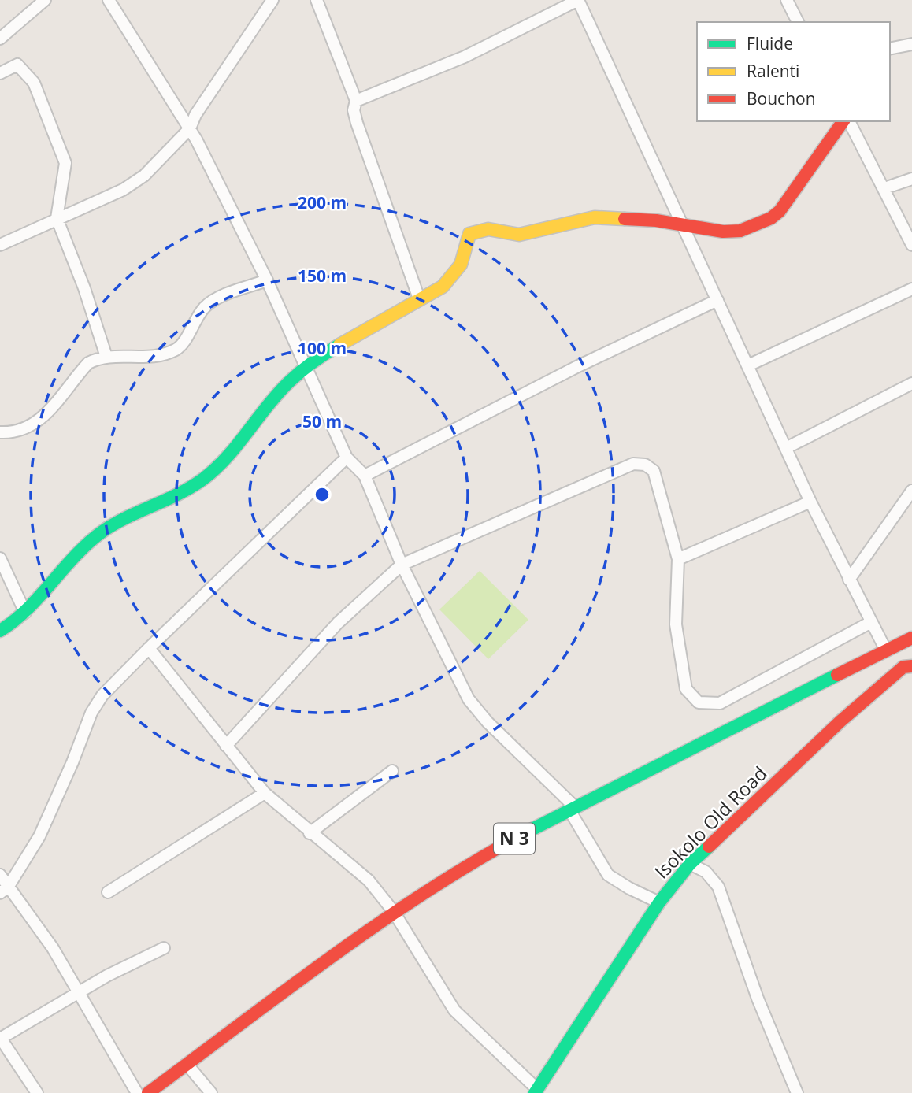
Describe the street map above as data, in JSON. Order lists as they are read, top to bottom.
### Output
{
  "streets": {
    "main road": ["Isokolo Old Road", "N 3"]
  },
  "legend": ["Fluide", "Ralenti", "Bouchon"],
  "rings": [
    "200 m",
    "150 m",
    "100 m",
    "50 m"
  ]
}
